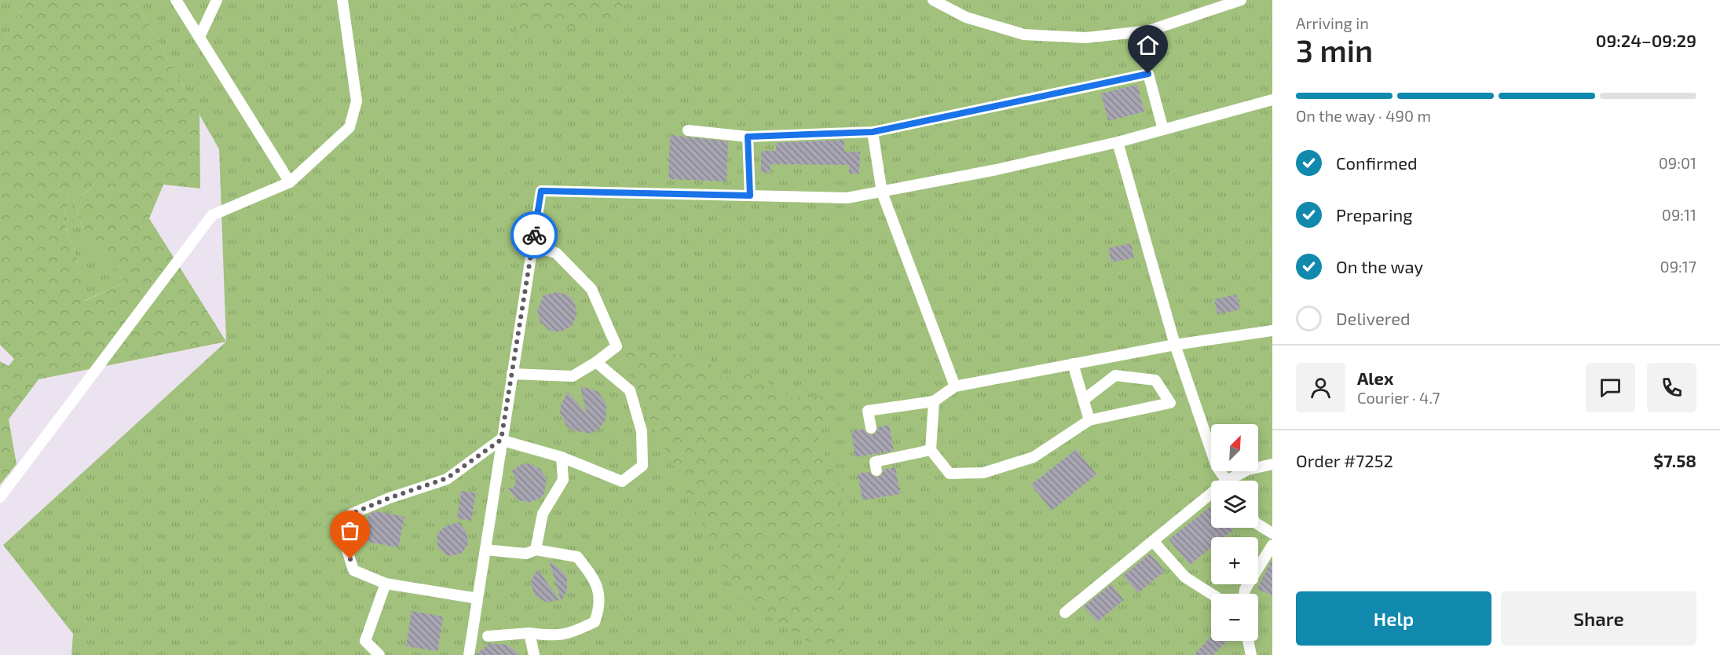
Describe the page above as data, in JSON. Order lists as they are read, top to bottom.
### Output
{
  "north": "top right",
  "page": {
    "heading": ["3 min", "Arriving in", "09:24–09:29"],
    "panel": [
      "Alex",
      "Courier · 4.7",
      "Order #7252",
      "$7.58"
    ],
    "bar": "On the way · 490 m",
    "list": [
      ["Confirmed", "09:01"],
      ["Preparing", "09:11"],
      ["On the way", "09:17"],
      "Delivered"
    ],
    "map_buttons": ["+", "−"],
    "buttons": ["Help", "Share"]
  }
}
